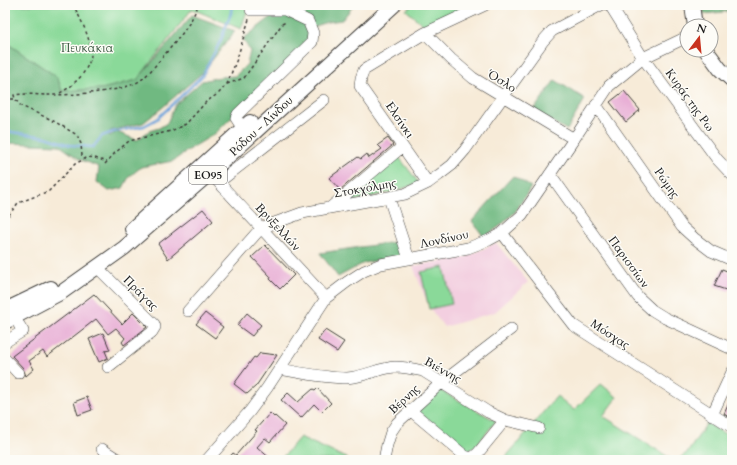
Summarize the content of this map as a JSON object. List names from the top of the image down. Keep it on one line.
{"streets":{"main road":["Ρόδου - Λίνδου","ΕΟ95"],"street":["Όσλο","Κυράς της Ρω","Ελσίνκι","Ρώμης","Στοκχόλμης","Βρυξελλών","Λονδίνου","Παρισσίων","Πράγας","Μόσχας","Βιέννης","Βέρνης"]},"crossings":[["Όσλο","Ελσίνκι"],["Όσλο","Στοκχόλμης"],["Όσλο","Λονδίνου"],["Κυράς της Ρω","Λονδίνου"],["Ελσίνκι","Στοκχόλμης"],["Ρόδου - Λίνδου","Βρυξελλών"],["Ρόδου - Λίνδου","Πράγας"],["Ρώμης","Λονδίνου"],["Στοκχόλμης","Βρυξελλών"],["Βρυξελλών","Λονδίνου"],["Λονδίνου","Παρισσίων"],["Λονδίνου","Μόσχας"],["Λονδίνου","Βιέννης"],["Βιέννης","Βέρνης"]],"parks":["Πευκάκια"],"north":"top"}
